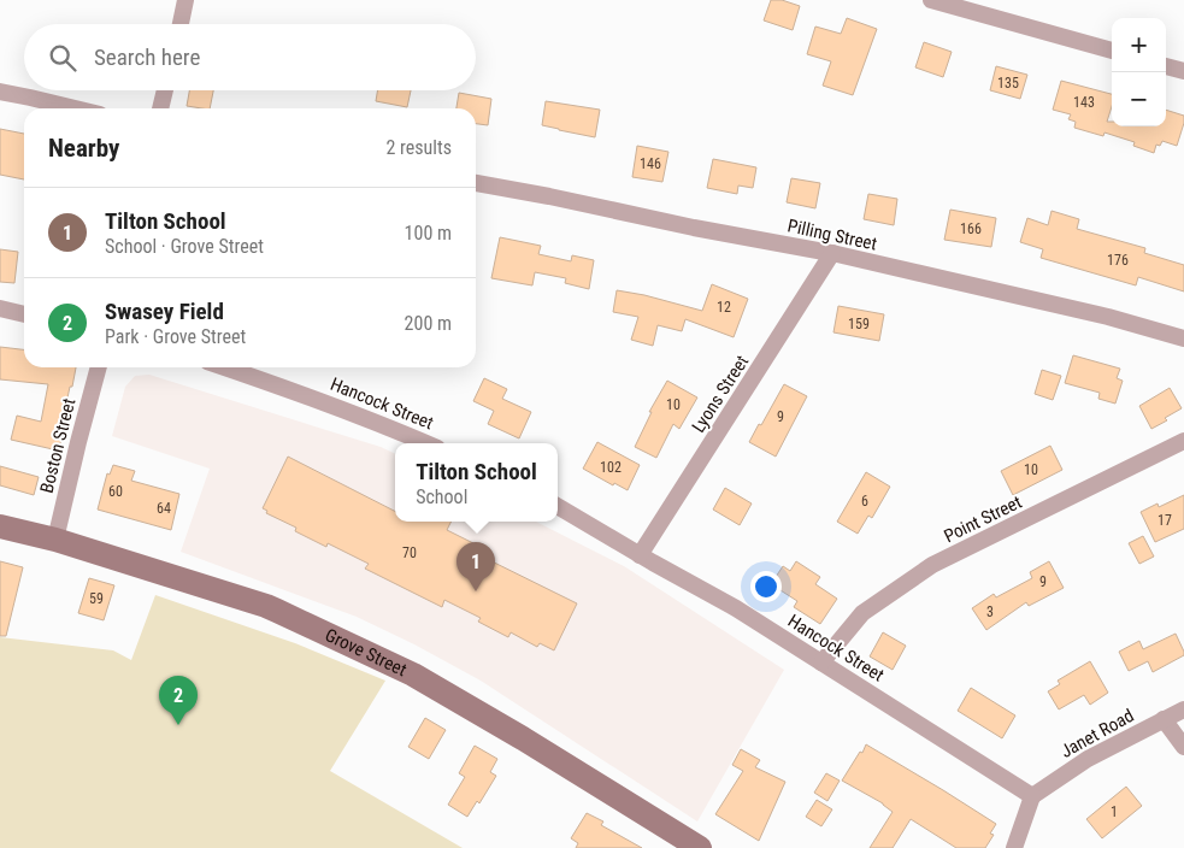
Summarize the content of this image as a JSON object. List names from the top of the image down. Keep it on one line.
{"streets":{"street":["Pilling Street","Lyons Street","Hancock Street","Boston Street","Point Street","Grove Street","Janet Road"]},"crossings":[["Pilling Street","Lyons Street"],["Lyons Street","Hancock Street"],["Hancock Street","Point Street"],["Hancock Street","Janet Road"],["Boston Street","Grove Street"]],"house_numbers":["135","143","146","166","176","12","159","10","9","102","10","60","6","64","17","70","9","59","3","1"],"page":{"map_buttons":["+","−"],"search":"Search here","heading":["Nearby","2 results"],"list":[{"mark":"1","name":"Tilton School","note":"School · Grove Street","value":"100 m"},{"mark":"2","name":"Swasey Field","note":"Park · Grove Street","value":"200 m"}],"popup":["Tilton School","School"],"pins":["1","2"]}}
